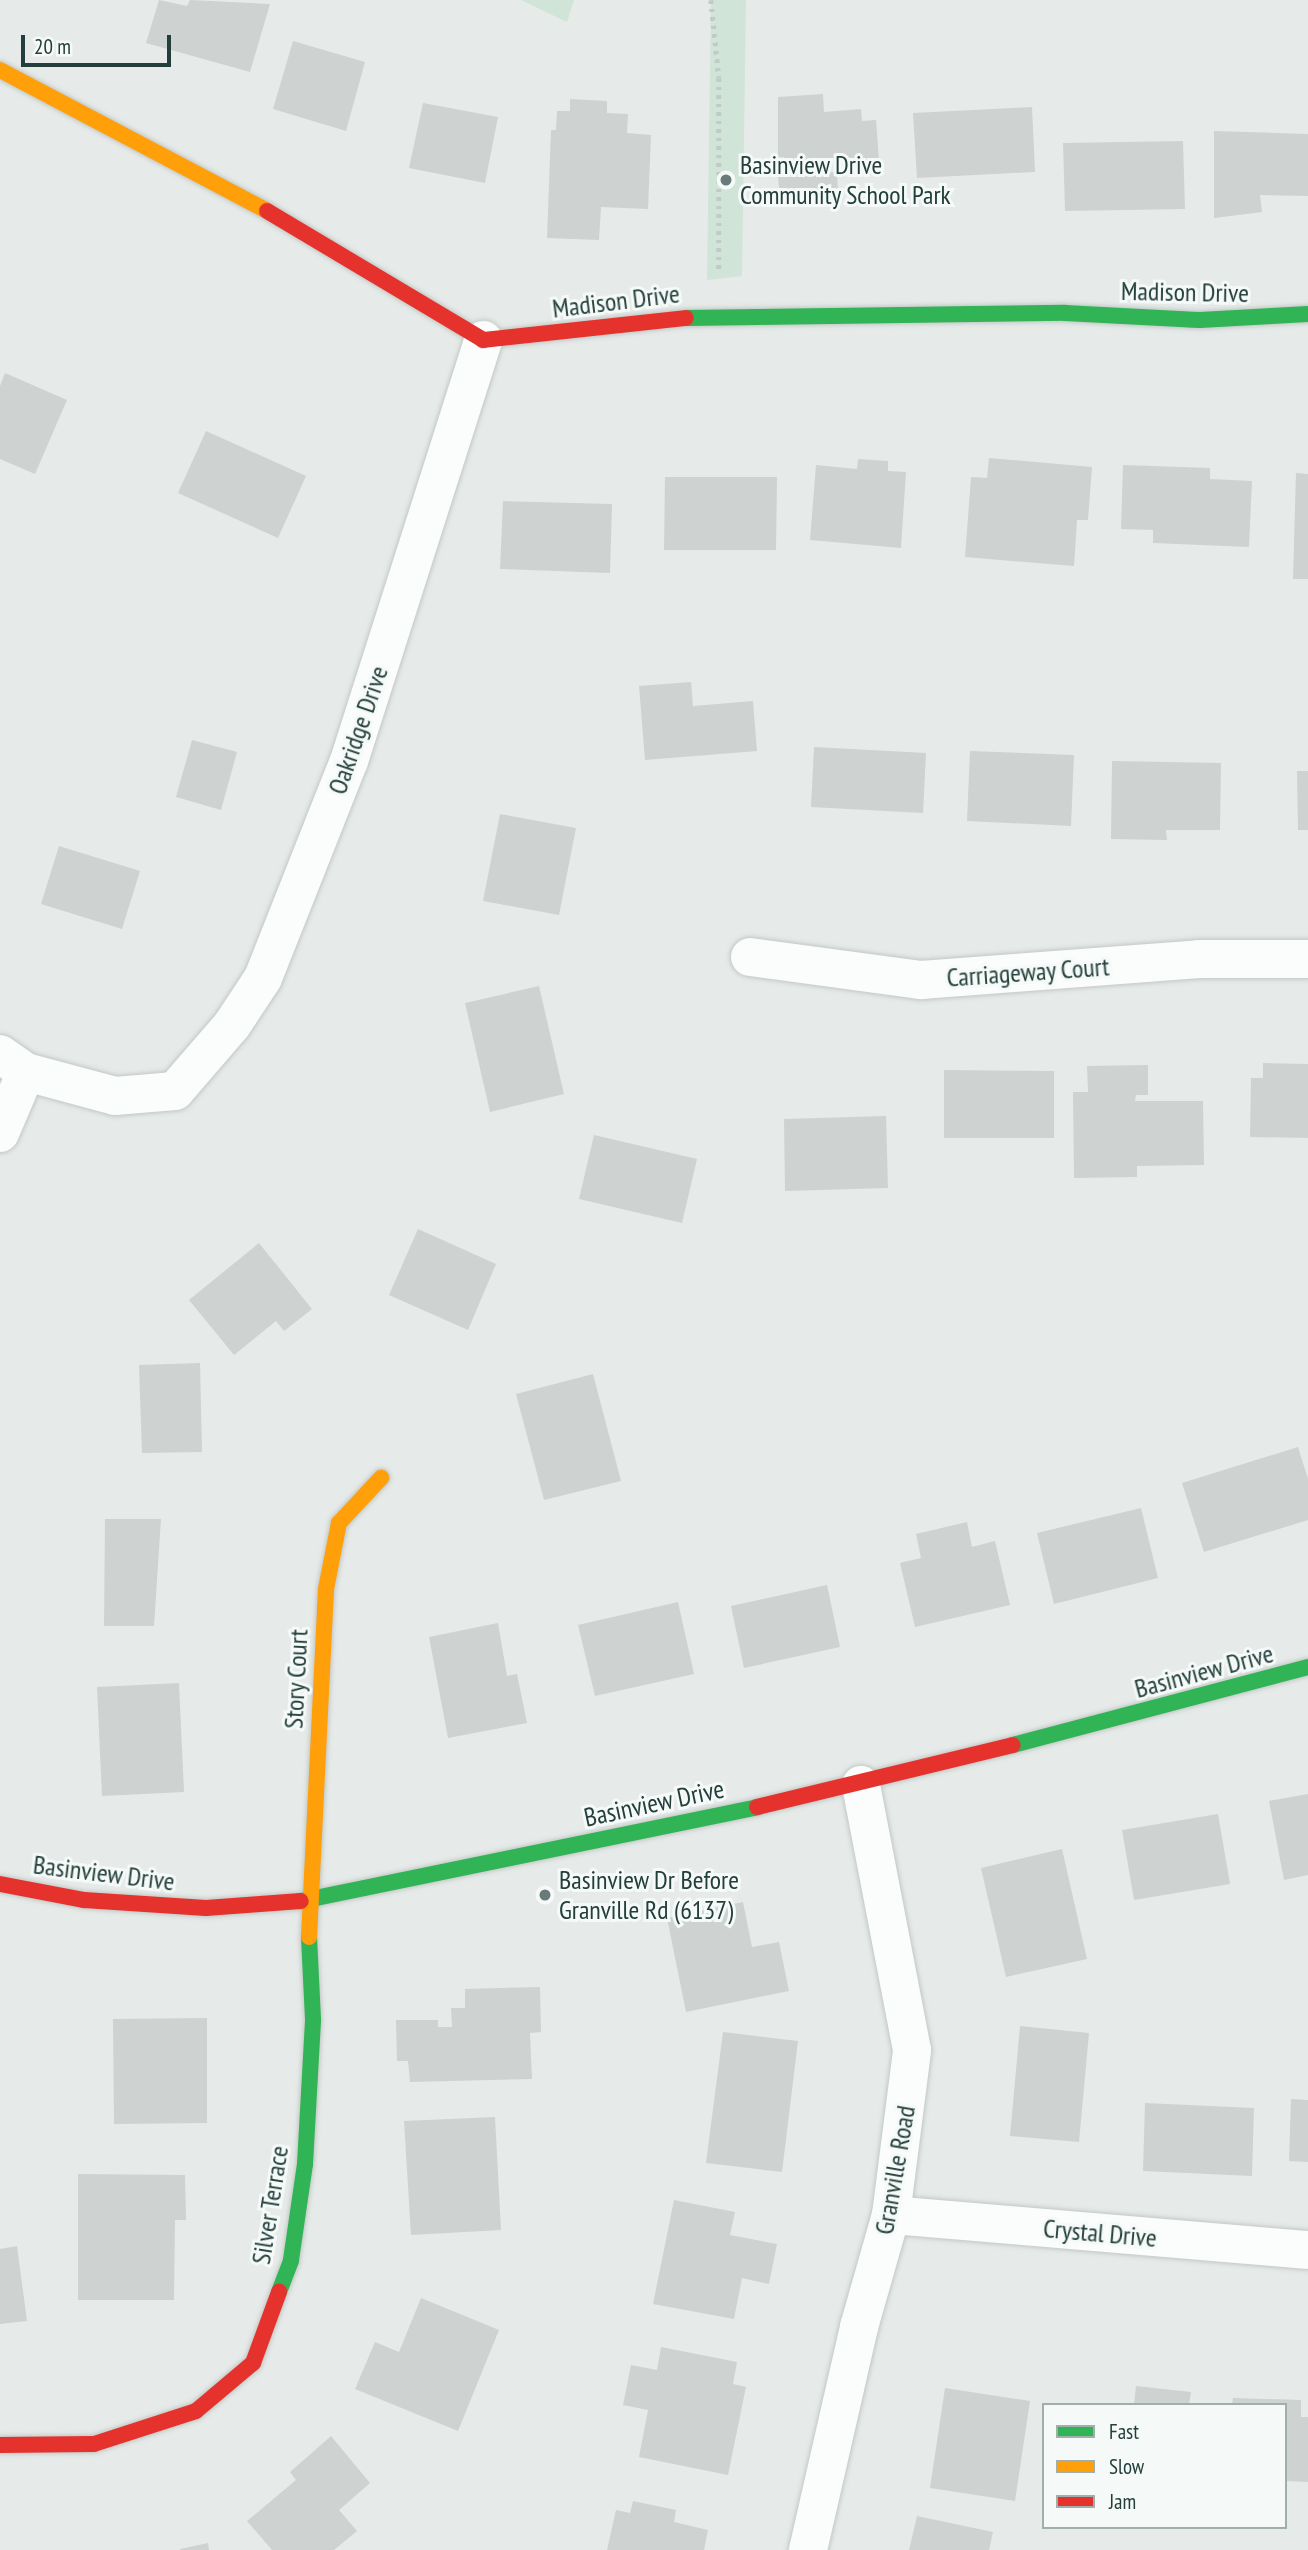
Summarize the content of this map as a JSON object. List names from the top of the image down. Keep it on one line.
{"streets":{"street":["Madison Drive","Oakridge Drive","Carriageway Court","Basinview Drive","Story Court","Granville Road","Silver Terrace","Crystal Drive"]},"crossings":[["Madison Drive","Oakridge Drive"],["Basinview Drive","Story Court"],["Basinview Drive","Granville Road"],["Basinview Drive","Silver Terrace"],["Story Court","Silver Terrace"],["Granville Road","Crystal Drive"]],"places":["Basinview Drive Community School Park","Basinview Dr Before Granville Rd (6137)"],"legend":["Fast","Slow","Jam"],"scale_bar":"20 m"}
